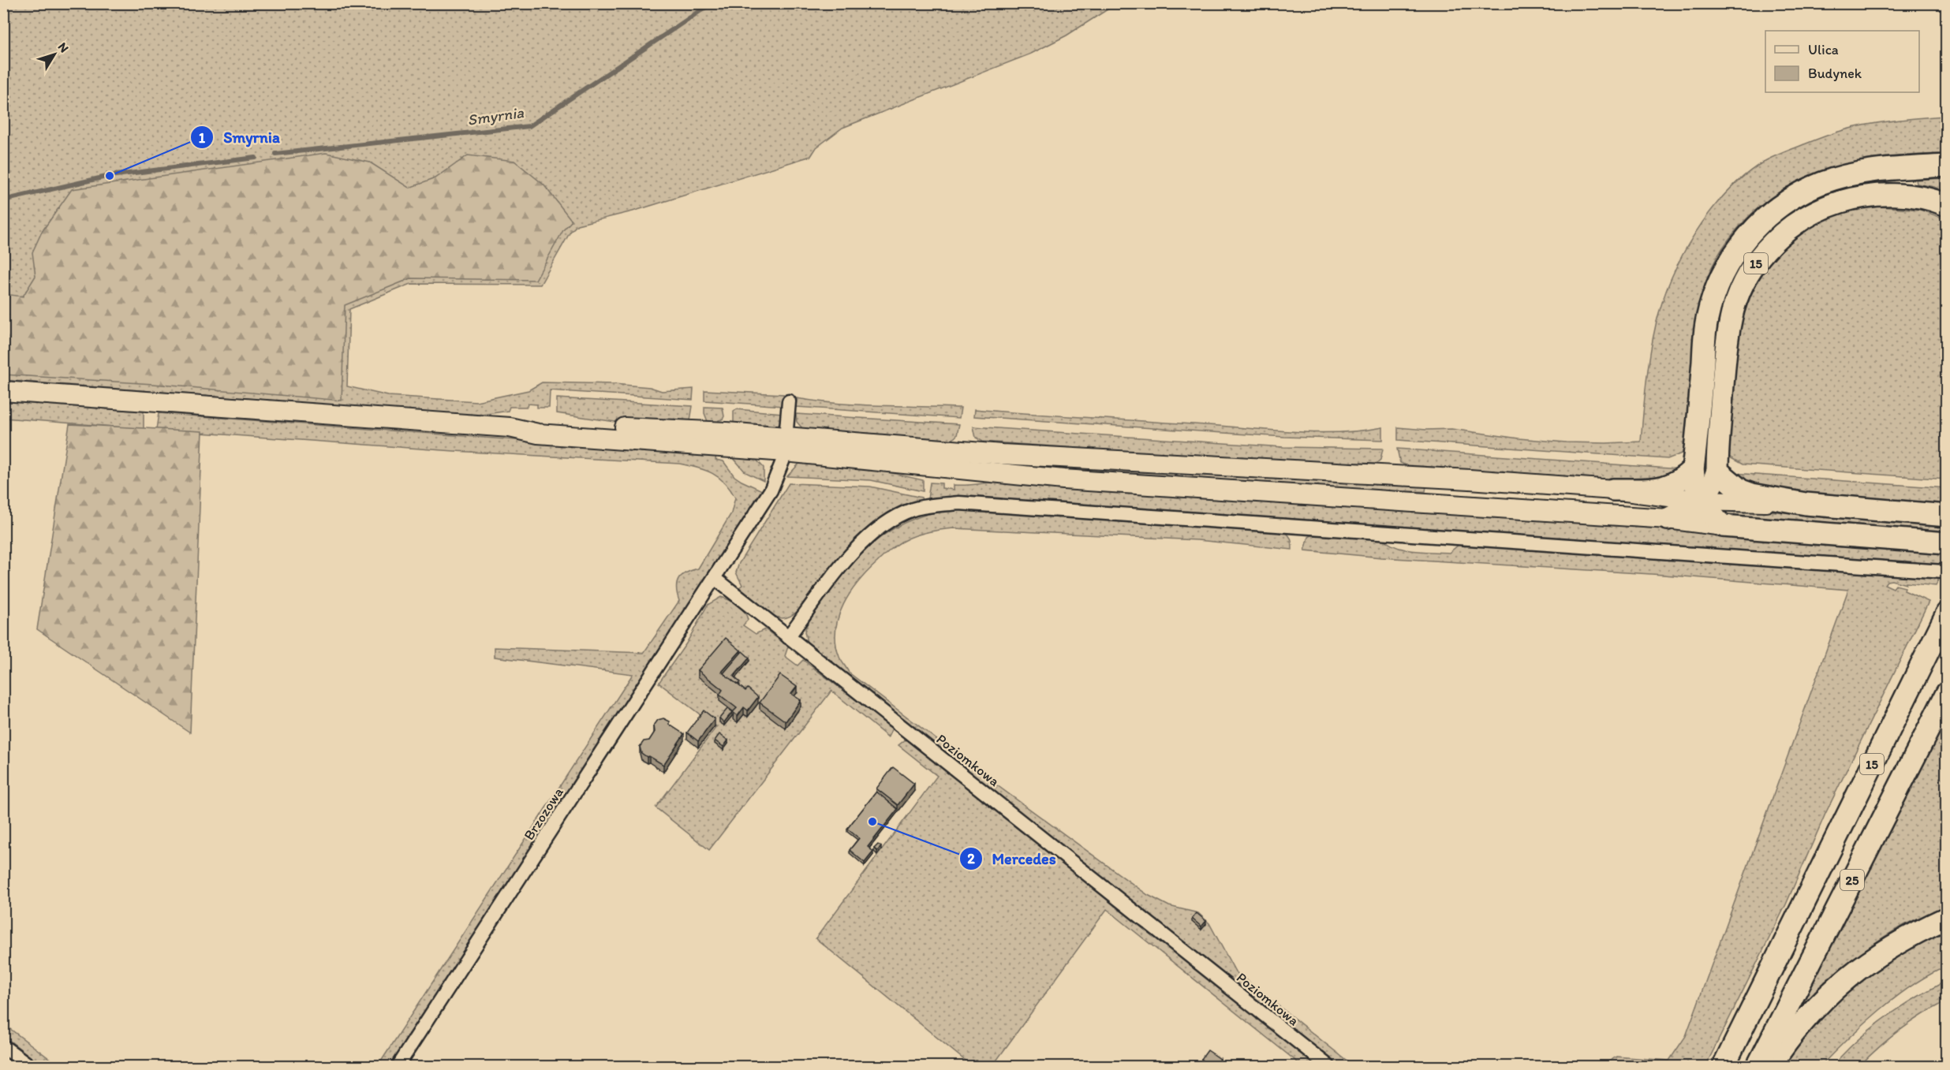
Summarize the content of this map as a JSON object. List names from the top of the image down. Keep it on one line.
{"streets":{"main road":["15","25"],"street":["Poziomkowa","Brzozowa"]},"crossings":[["Poziomkowa","Brzozowa"]],"water":["Smyrnia"],"places":["Smyrnia","Mercedes"],"legend":["Ulica","Budynek"],"north":"top right"}
